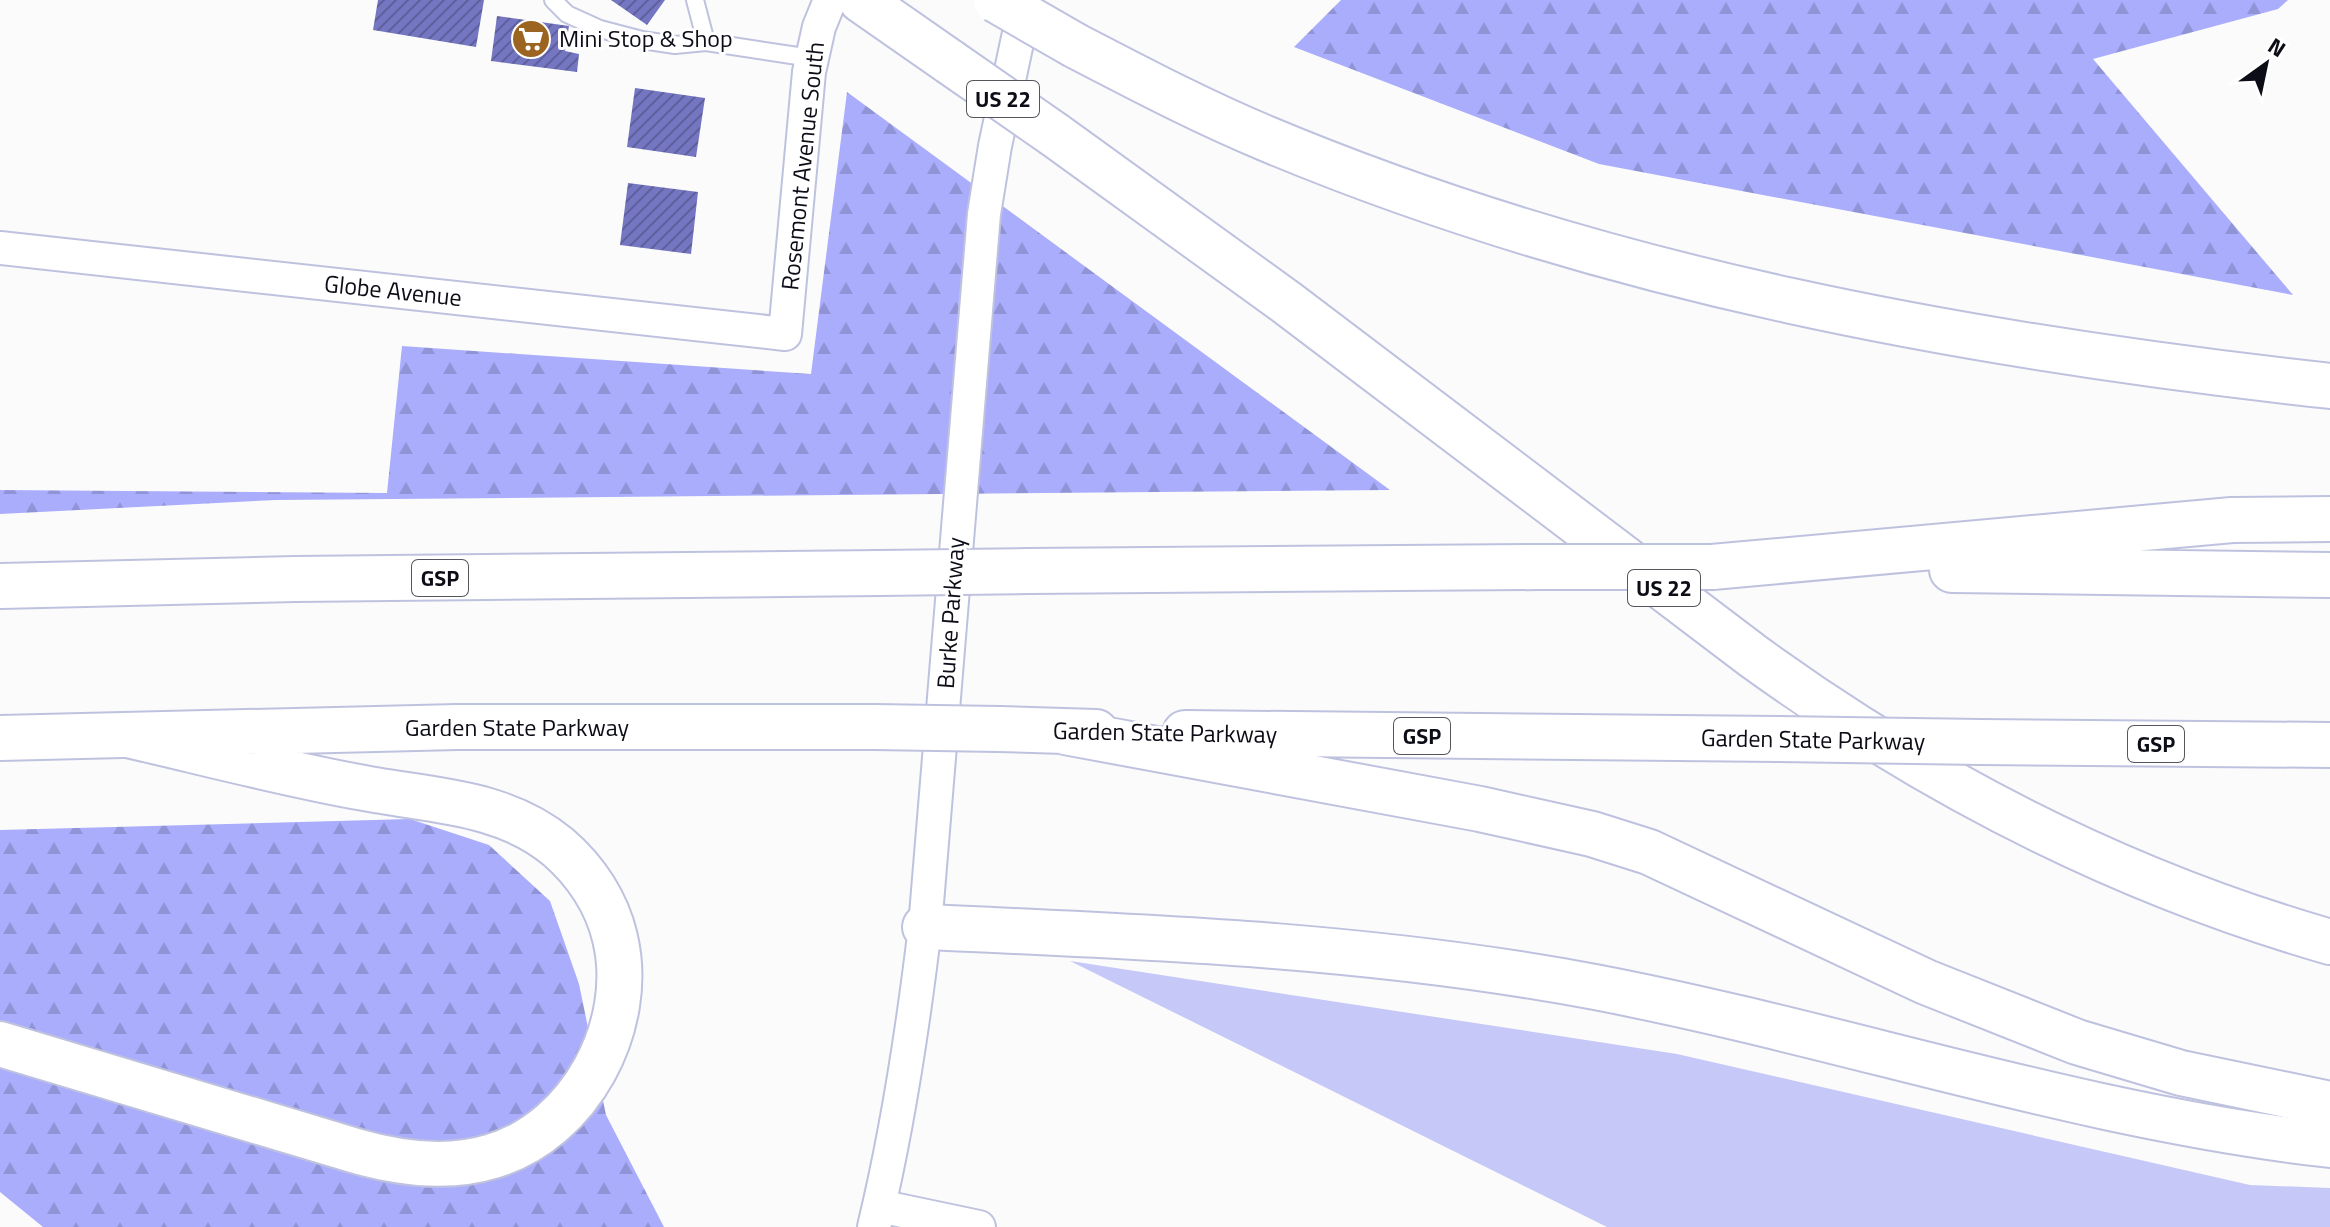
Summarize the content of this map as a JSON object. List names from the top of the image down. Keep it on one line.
{"streets":{"highway":["US 22","GSP","Garden State Parkway"],"street":["Rosemont Avenue South","Globe Avenue","Burke Parkway"]},"crossings":[["Rosemont Avenue South","Globe Avenue"]],"places":{"supermarket":["Mini Stop & Shop"]},"north":"top right"}
